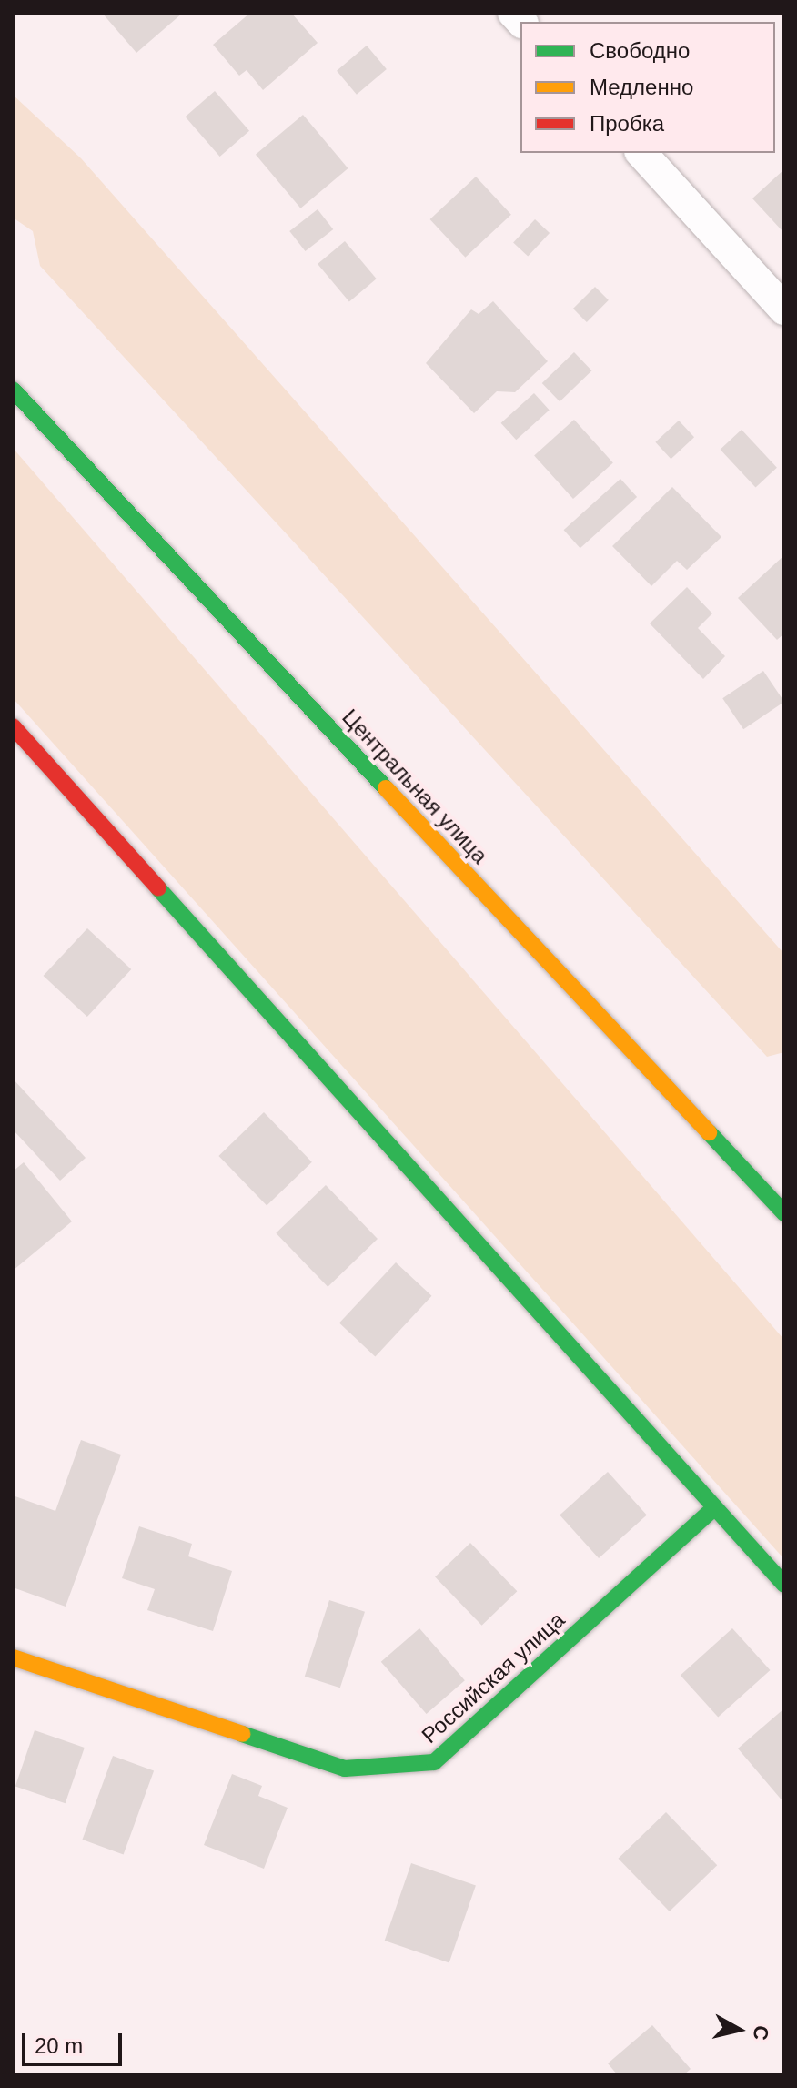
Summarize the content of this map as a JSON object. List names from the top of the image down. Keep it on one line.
{"streets":{"street":["Центральная улица","Российская улица"]},"legend":["Свободно","Медленно","Пробка"],"scale_bar":"20 m","north":"right"}
